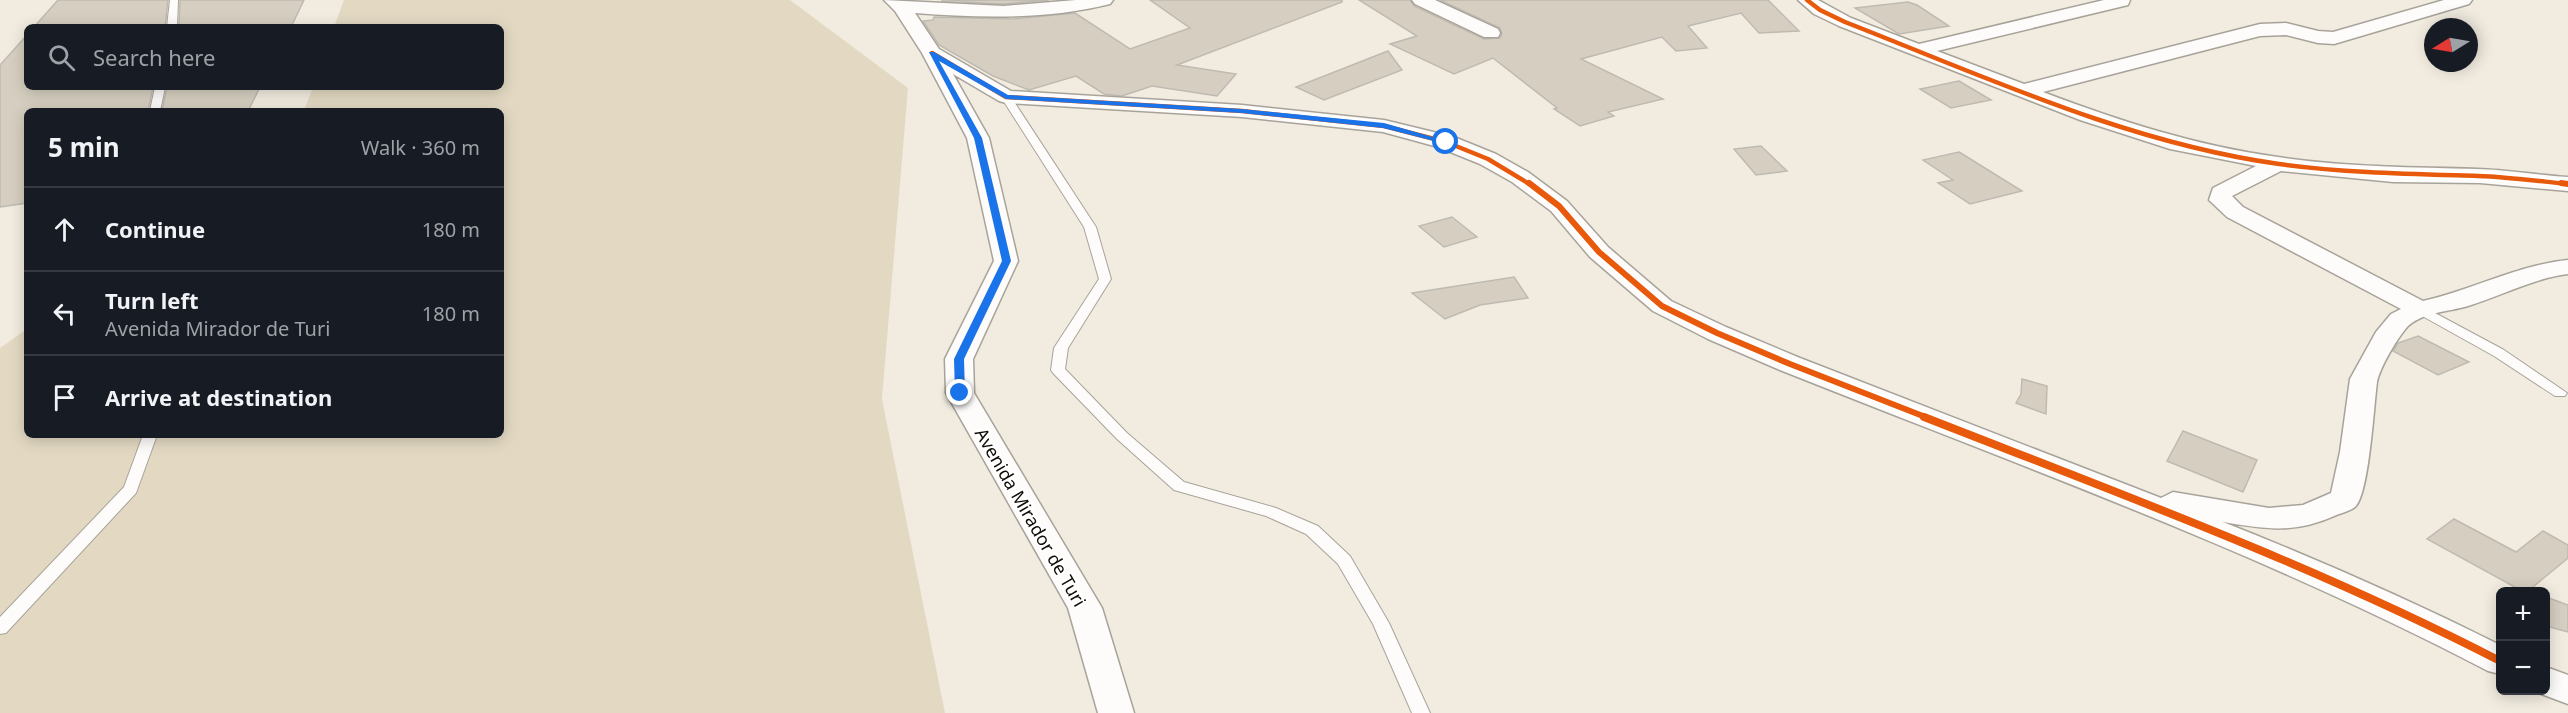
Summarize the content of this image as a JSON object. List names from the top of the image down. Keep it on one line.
{"streets":{"street":["Avenida Mirador de Turi"]},"north":"left","page":{"search":"Search here","heading":["5 min","Walk · 360 m"],"list":[["Continue","180 m"],["Turn left","Avenida Mirador de Turi","180 m"],"Arrive at destination"],"map_buttons":["+","−"]}}
